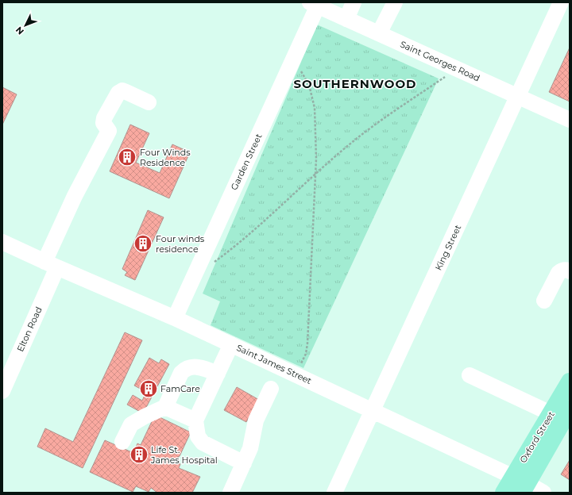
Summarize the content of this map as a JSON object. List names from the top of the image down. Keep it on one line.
{"streets":{"main road":["Oxford Street"],"street":["Saint Georges Road","Garden Street","King Street","Elton Road","Saint James Street"]},"crossings":[["Saint Georges Road","Garden Street"],["Saint Georges Road","King Street"],["Garden Street","Saint James Street"],["King Street","Saint James Street"],["Elton Road","Saint James Street"],["Saint James Street","Oxford Street"]],"districts":["SOUTHERNWOOD"],"places":{"building":["Four Winds Residence","Four winds residence","FamCare","Life St. James Hospital"]},"north":"bottom left"}
